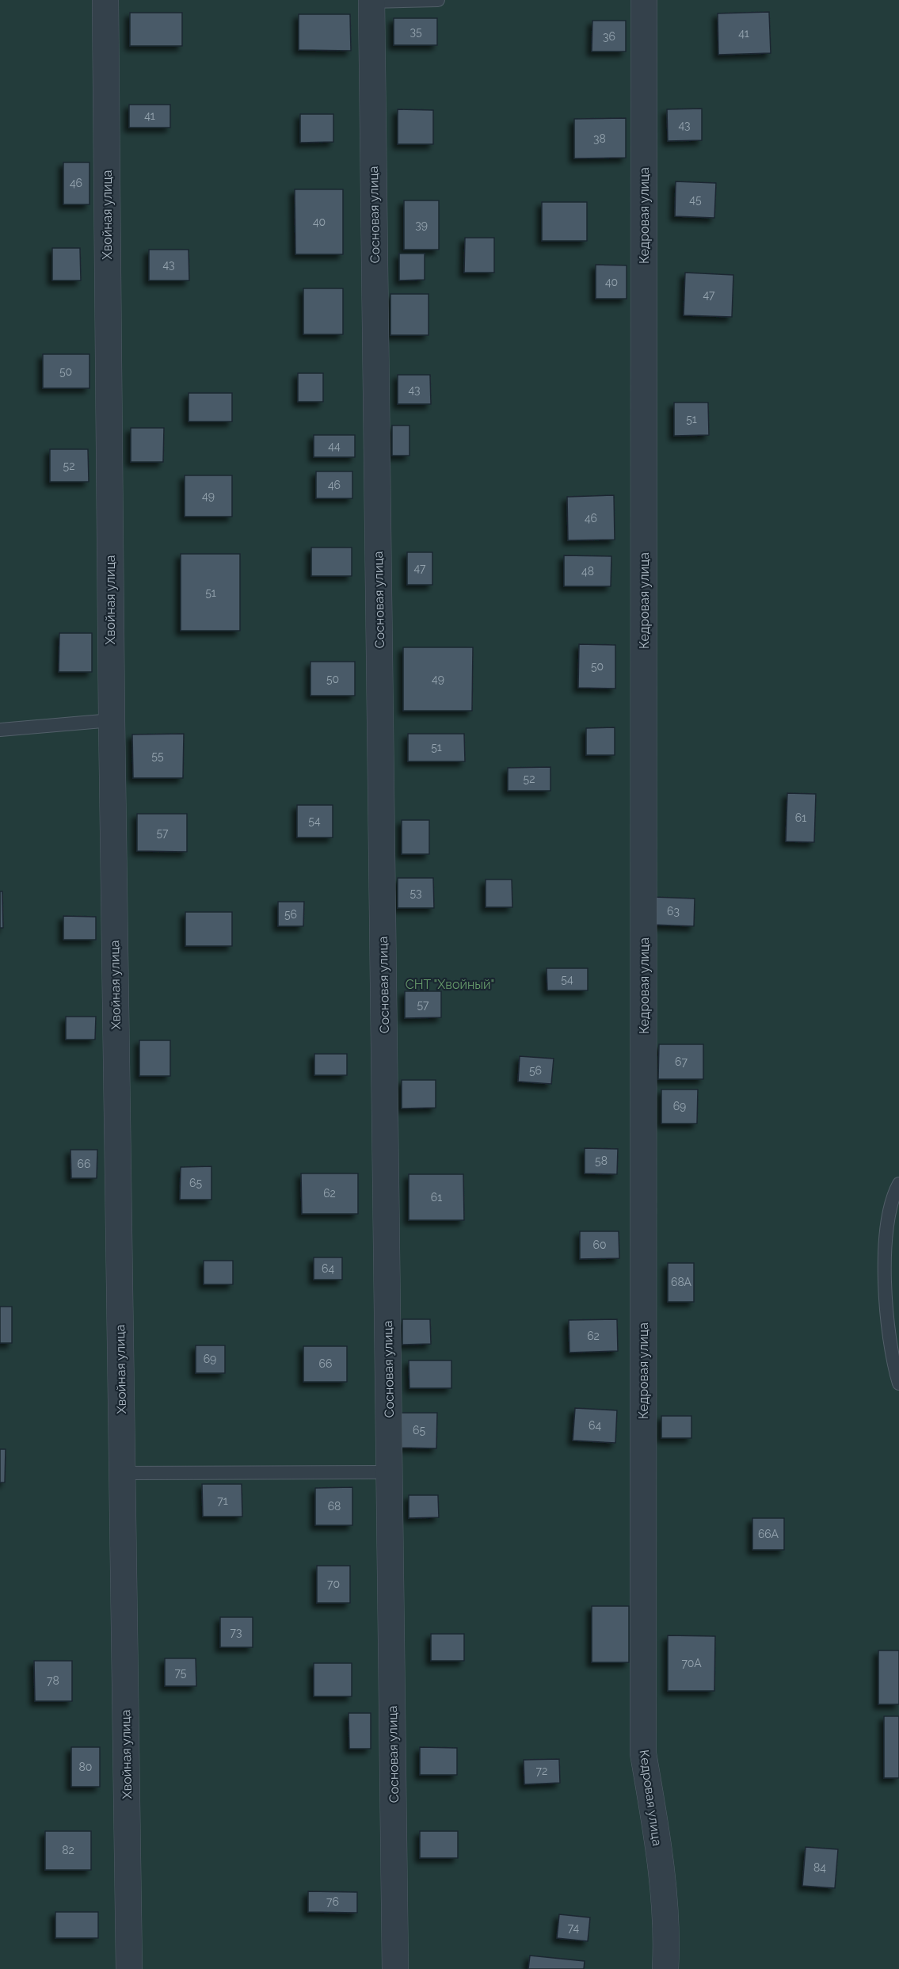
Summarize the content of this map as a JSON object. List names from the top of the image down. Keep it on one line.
{"streets":{"street":["Хвойная улица","Сосновая улица","Кедровая улица"]},"parks":["СНТ \"Хвойный\""],"house_numbers":["35","41","36","41","43","38","46","45","40","39","43","40","47","50","43","51","44","52","46","49","46","47","48","51","50","50","49","51","55","52","61","54","57","53","63","56","54","57","67","56","69","58","66","65","62","61","60","64","68А","62","69","66","64","65","71","68","66А","70","73","70А","75","78","80","72","82","84","76","74"]}
